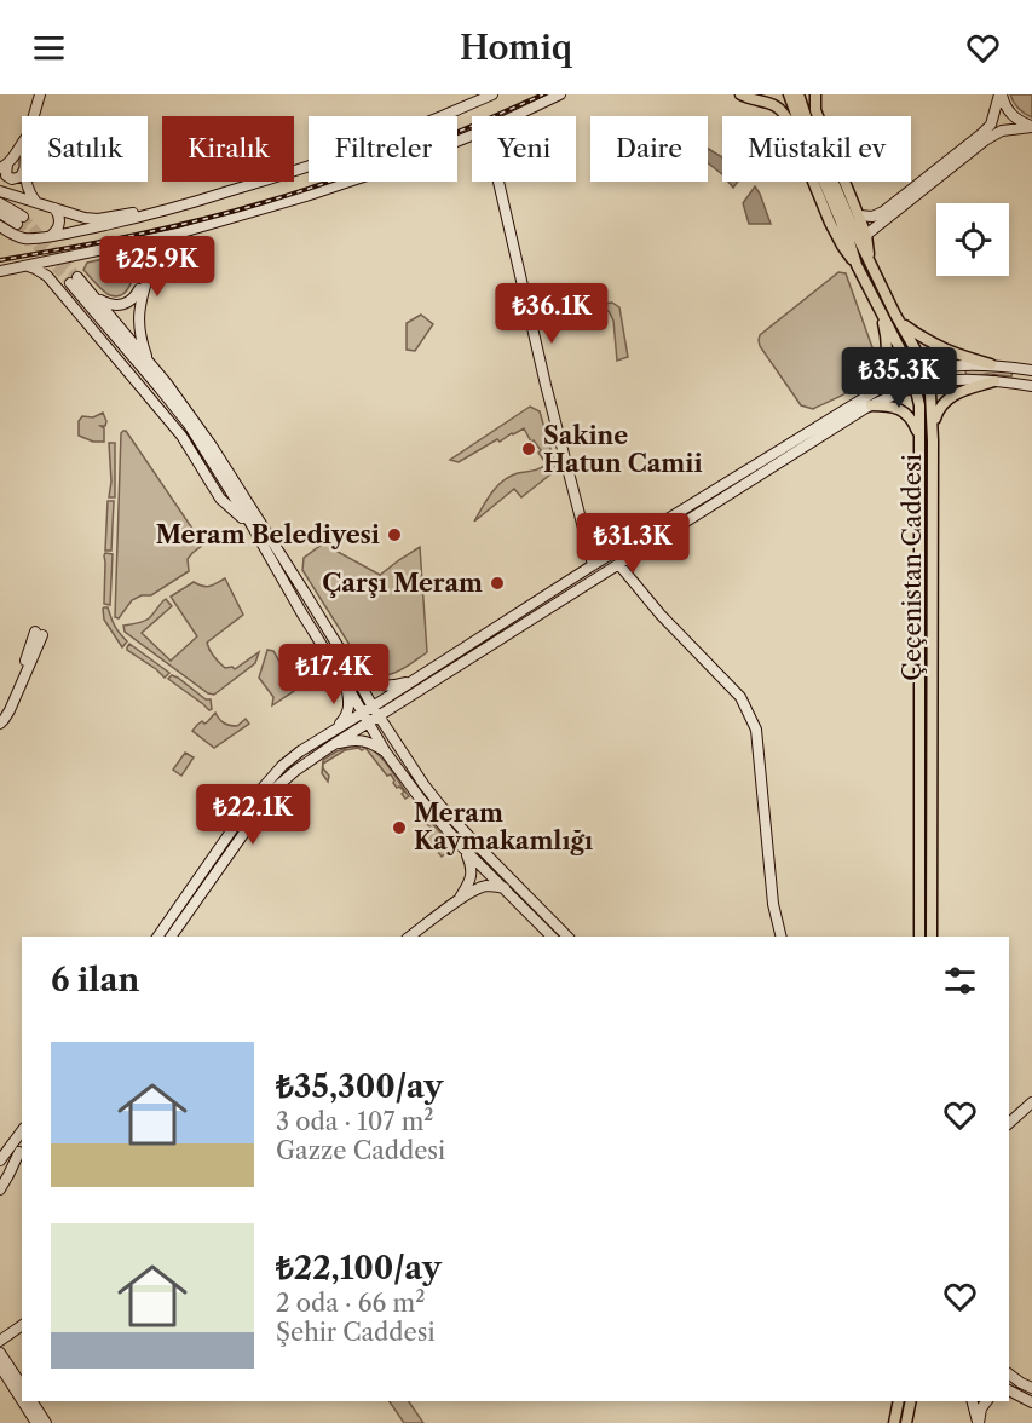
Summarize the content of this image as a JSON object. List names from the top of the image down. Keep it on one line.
{"streets":{"main road":["Çeçenistan Caddesi"]},"places":["Sakine Hatun Camii","Meram Belediyesi","Çarşı Meram","Meram Kaymakamlığı"],"page":{"header":"Homiq","chip":["Satılık","Kiralık","Filtreler","Yeni","Daire","Müstakil ev"],"price":["₺25.9K","₺36.1K","₺35.3K","₺31.3K","₺17.4K","₺22.1K"],"heading":"6 ilan","list":[{"name":"₺35,300/ay","note":"3 oda · 107 m² · Gazze Caddesi"},{"name":"₺22,100/ay","note":"2 oda · 66 m² · Şehir Caddesi"}]}}
